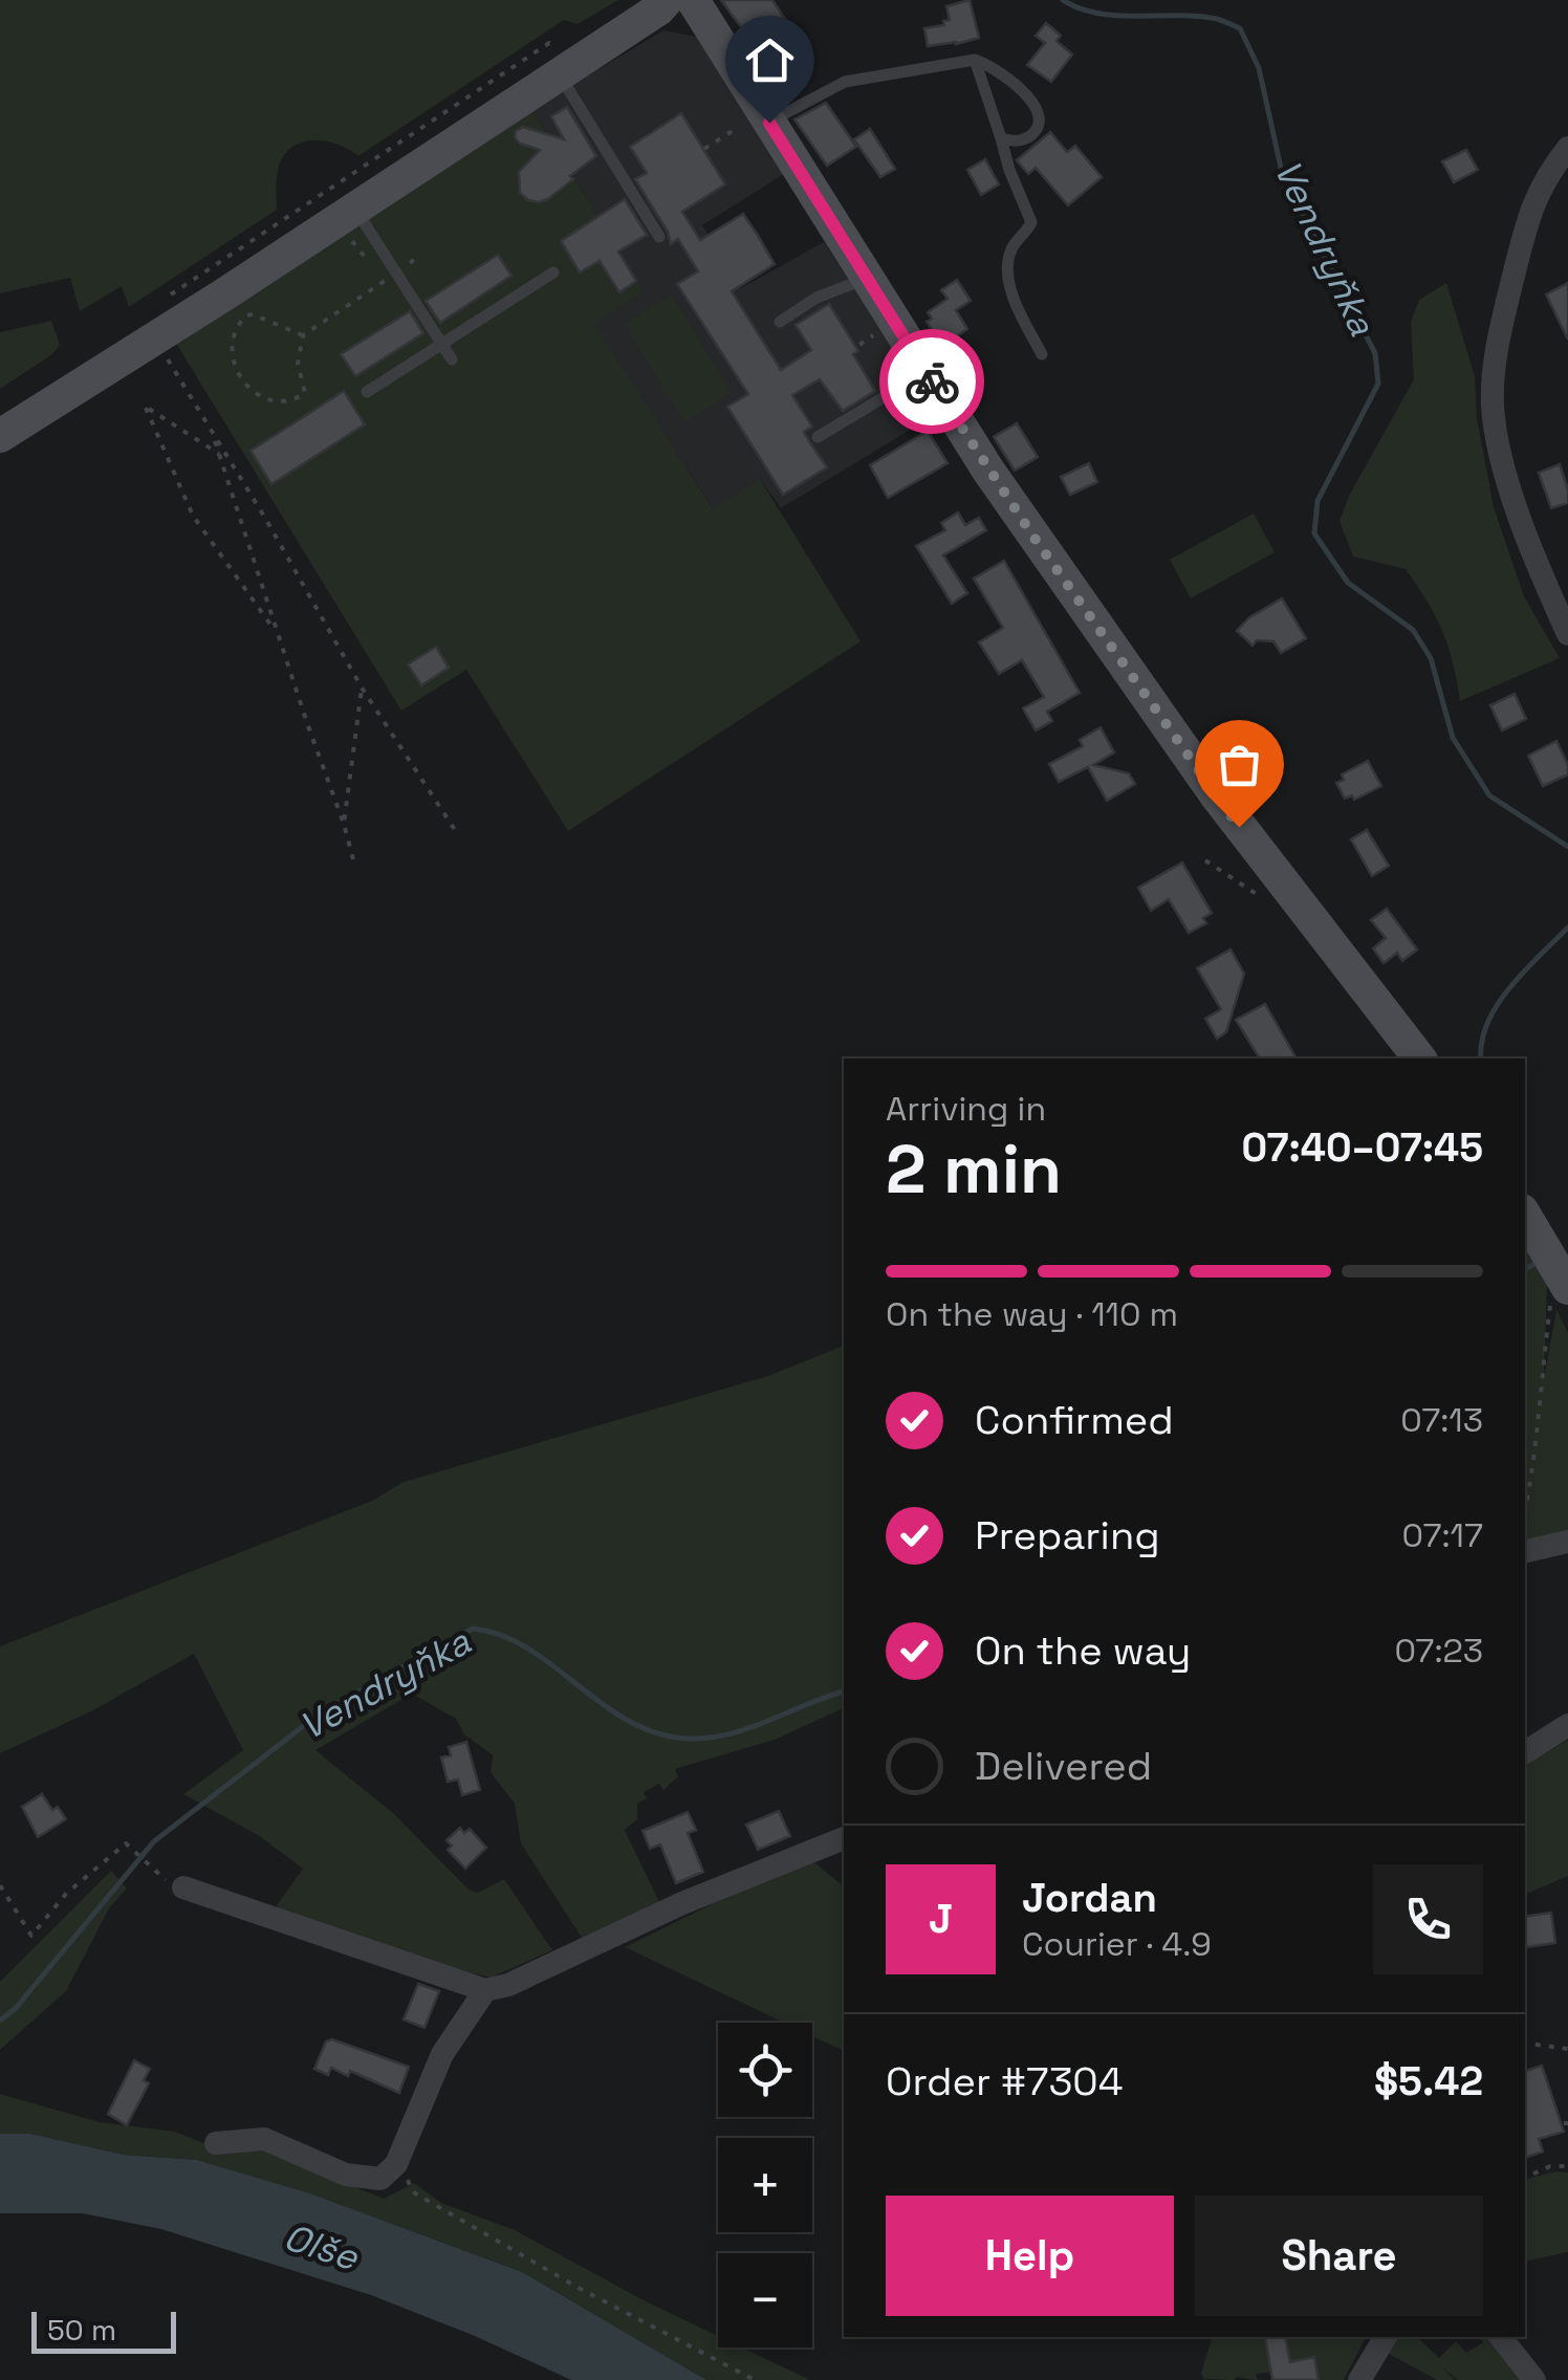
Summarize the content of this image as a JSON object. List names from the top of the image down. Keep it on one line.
{"water":["Vendryňka","Olše"],"scale_bar":"50 m","page":{"heading":["2 min","Arriving in","07:40–07:45"],"panel":["Jordan","Courier · 4.9","Order #7304","$5.42"],"bar":"On the way · 110 m","list":[["Confirmed","07:13"],["Preparing","07:17"],["On the way","07:23"],"Delivered"],"round":"J","map_buttons":["+","−"],"buttons":["Help","Share"],"scale":"50 m"}}
